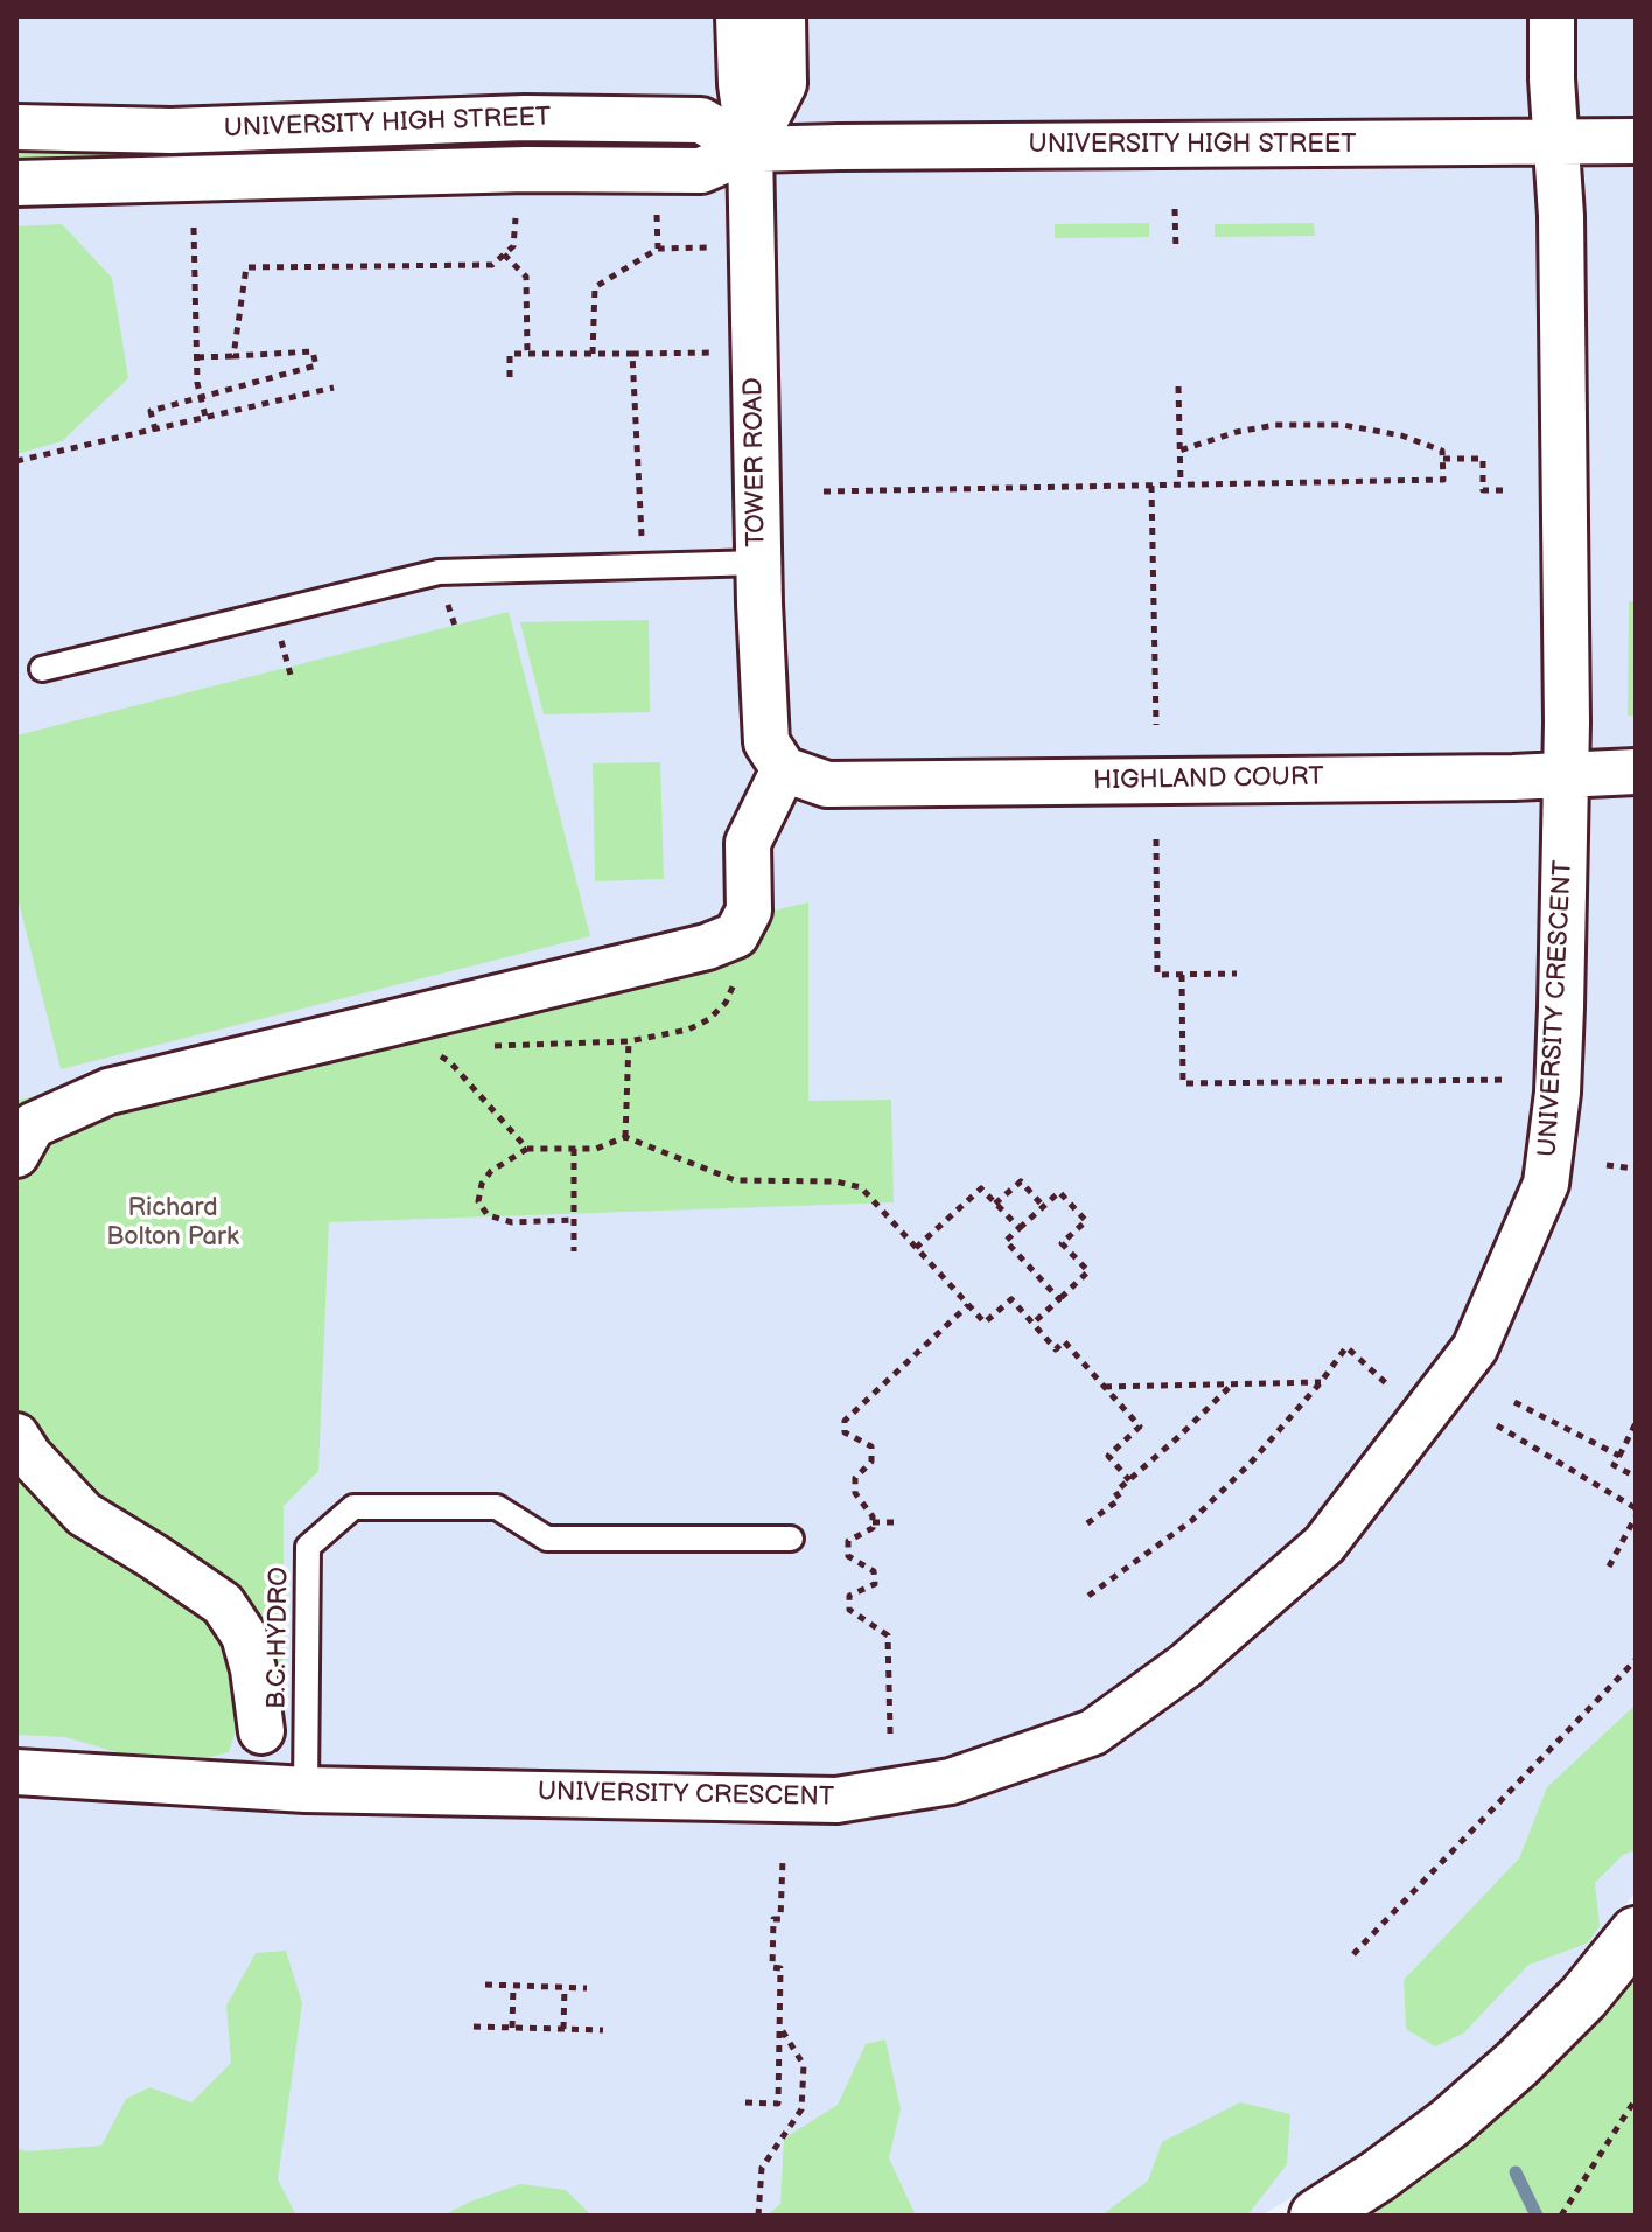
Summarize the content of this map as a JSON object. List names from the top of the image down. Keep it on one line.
{"streets":{"street":["UNIVERSITY HIGH STREET","TOWER ROAD","HIGHLAND COURT","UNIVERSITY CRESCENT"],"lane":["B.C. HYDRO"]},"crossings":[["UNIVERSITY HIGH STREET","TOWER ROAD"],["UNIVERSITY HIGH STREET","UNIVERSITY CRESCENT"],["TOWER ROAD","HIGHLAND COURT"],["HIGHLAND COURT","UNIVERSITY CRESCENT"],["UNIVERSITY CRESCENT","B.C. HYDRO"]],"parks":["Richard Bolton Park"]}
